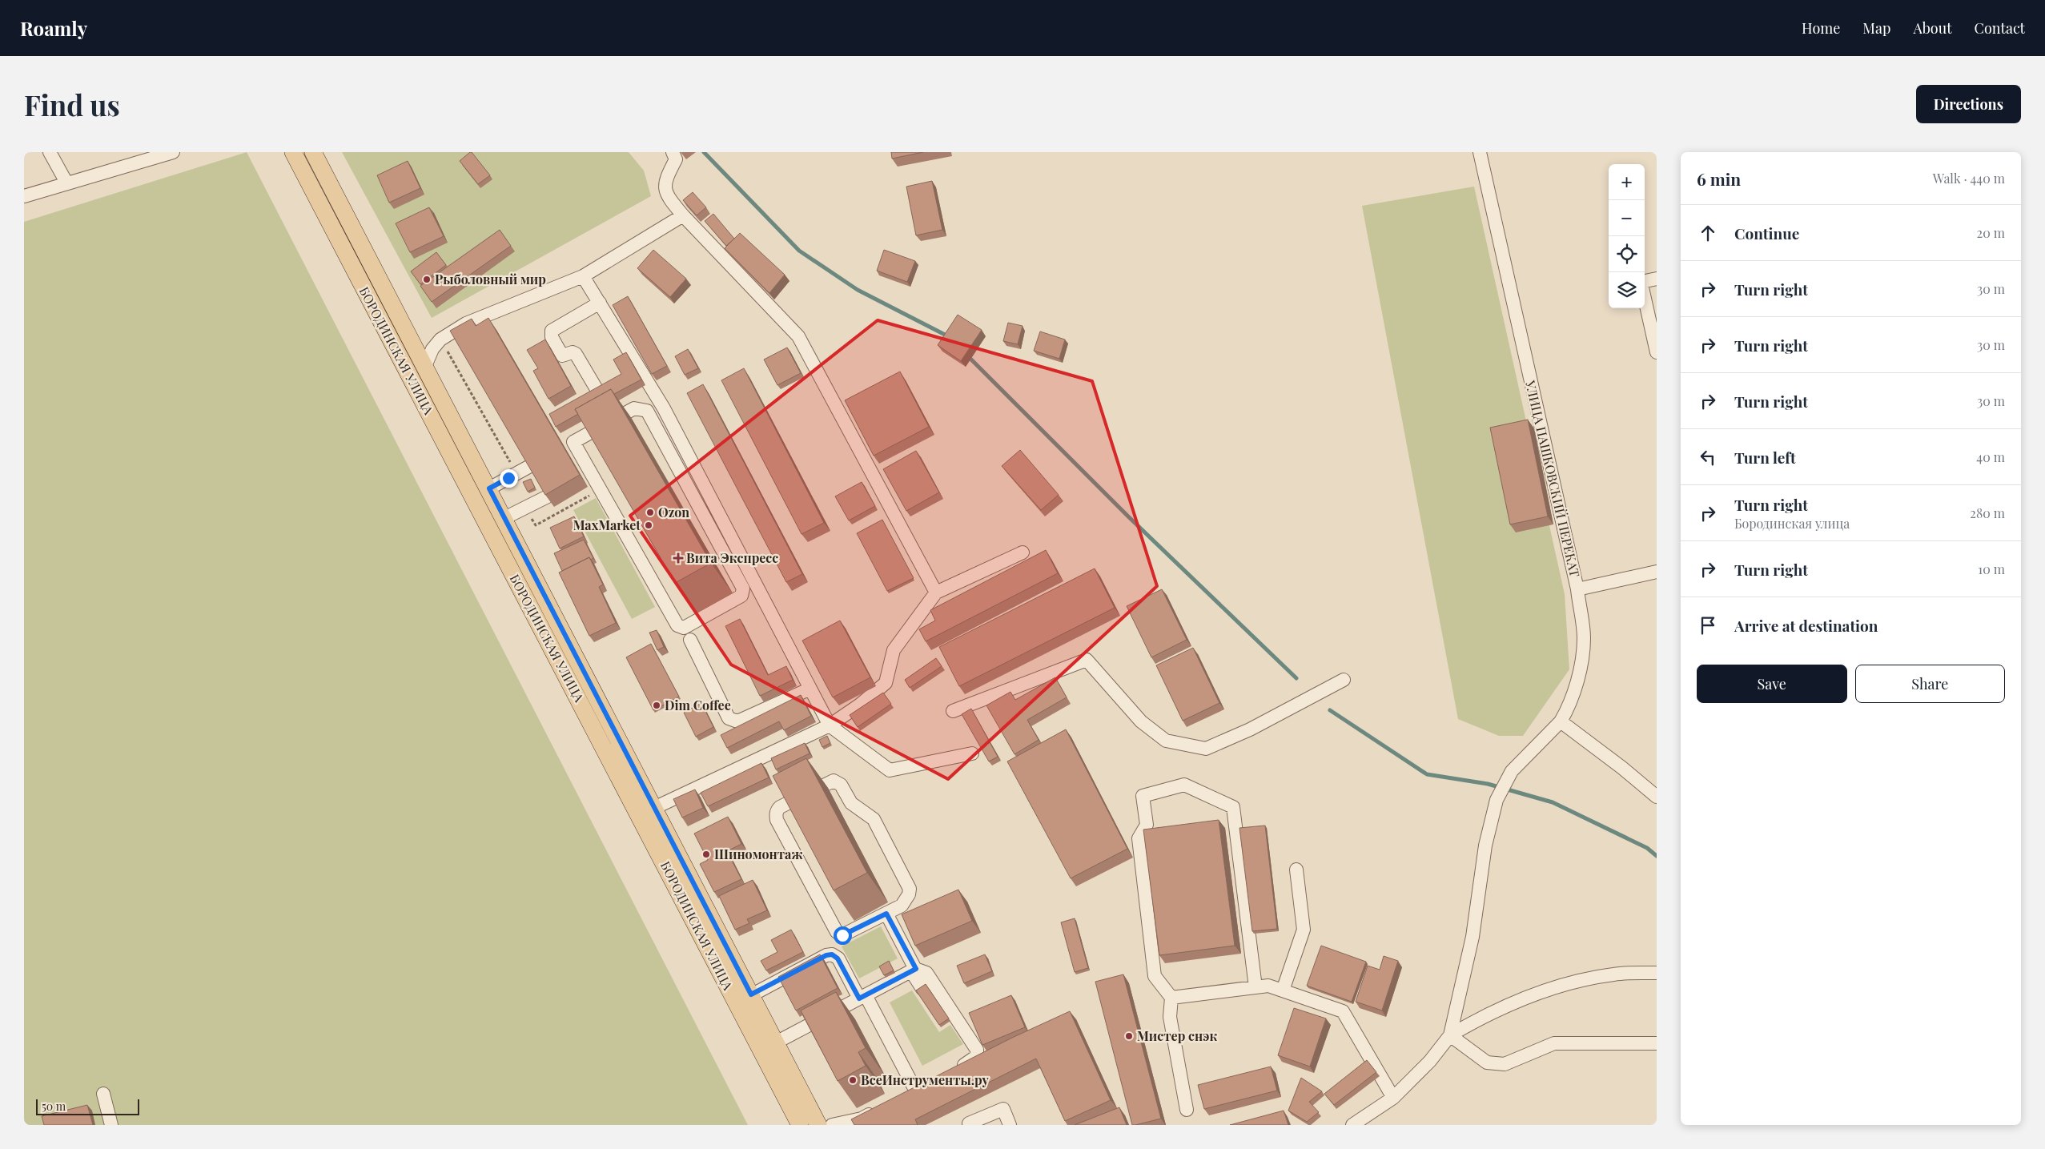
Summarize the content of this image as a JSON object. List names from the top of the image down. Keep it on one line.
{"streets":{"main road":["БОРОДИНСКАЯ УЛИЦА"],"street":["УЛИЦА ПАШКОВСКИЙ ПЕРЕКАТ"]},"places":{"other":["Рыболовный мир","Ozon","MaxMarket","Dim Coffee","Шиномонтаж","Мистер снэк","ВсеИнструменты.ру"],"health":["Вита Экспресс"]},"scale_bar":"50 m","page":{"header":"Roamly","nav":["Home","Map","About","Contact"],"buttons":["Directions",["Save","Share"]],"title":"Find us","heading":["6 min","Walk · 440 m"],"map_buttons":["+","−"],"list":[["Continue","20 m"],["Turn right","30 m"],["Turn right","30 m"],["Turn right","30 m"],["Turn left","40 m"],["Turn right","Бородинская улица","280 m"],["Turn right","10 m"],"Arrive at destination"],"scale":"50 m"}}
